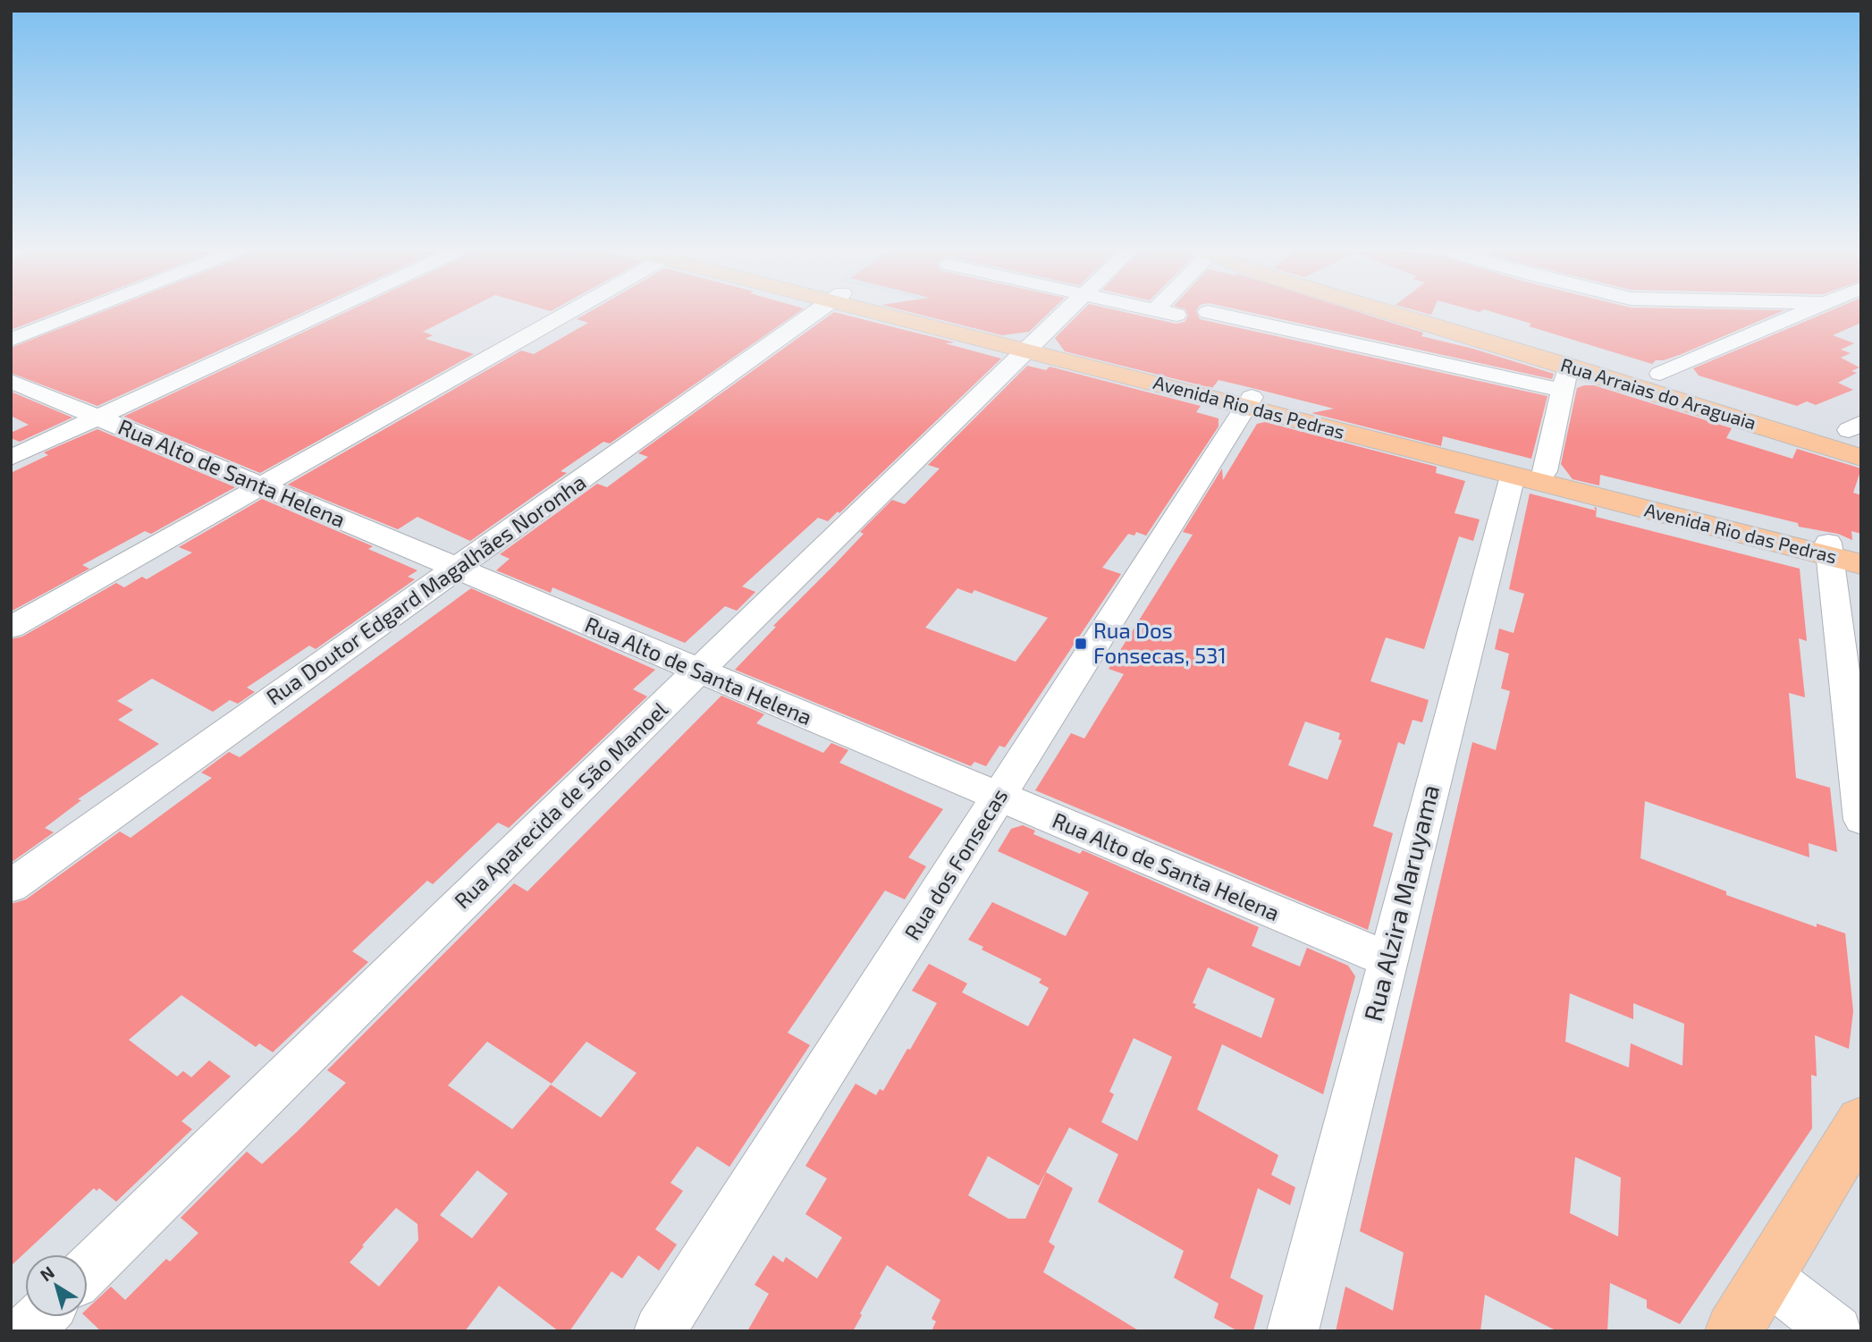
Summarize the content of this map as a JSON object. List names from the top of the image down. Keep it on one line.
{"streets":{"main road":["Rua Arraias do Araguaia","Avenida Rio das Pedras"],"street":["Rua Alto de Santa Helena","Rua Doutor Edgard Magalhães Noronha","Rua Aparecida de São Manoel","Rua dos Fonsecas","Rua Alzira Maruyama"]},"crossings":[["Rua Arraias do Araguaia","Rua Alzira Maruyama"],["Avenida Rio das Pedras","Rua Aparecida de São Manoel"],["Avenida Rio das Pedras","Rua dos Fonsecas"],["Avenida Rio das Pedras","Rua Alzira Maruyama"],["Rua Alto de Santa Helena","Rua Doutor Edgard Magalhães Noronha"],["Rua Alto de Santa Helena","Rua Aparecida de São Manoel"],["Rua Alto de Santa Helena","Rua dos Fonsecas"],["Rua Alto de Santa Helena","Rua Alzira Maruyama"]],"places":{"transit":["Rua Dos Fonsecas, 531"]},"north":"top left"}
